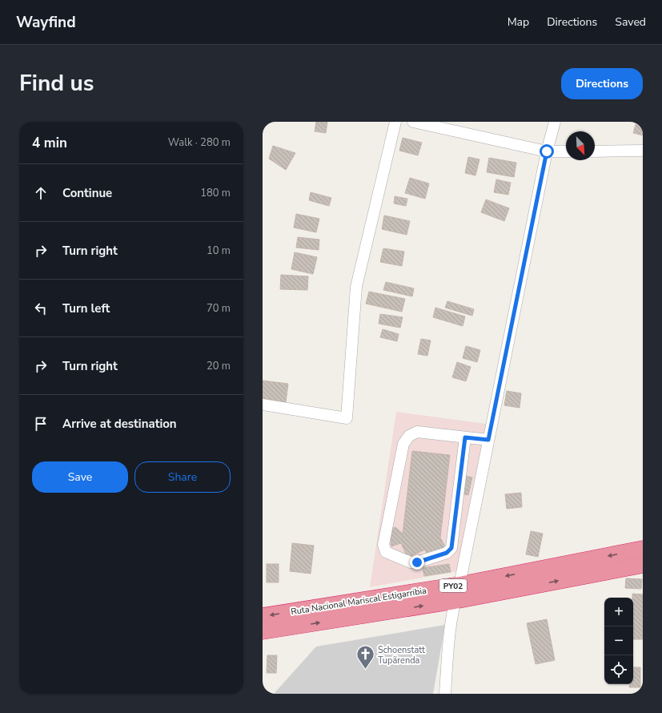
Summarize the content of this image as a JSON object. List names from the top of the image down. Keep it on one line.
{"streets":{"highway":["PY02","Ruta Nacional Mariscal Estigarribia"]},"places":{"church":["Schoenstatt Tupãrenda"]},"north":"bottom right","page":{"header":"Wayfind","nav":["Map","Directions","Saved"],"title":"Find us","buttons":["Directions",["Save","Share"]],"heading":["4 min","Walk · 280 m"],"list":[["Continue","180 m"],["Turn right","10 m"],["Turn left","70 m"],["Turn right","20 m"],"Arrive at destination"],"map_buttons":["+","−"]}}
